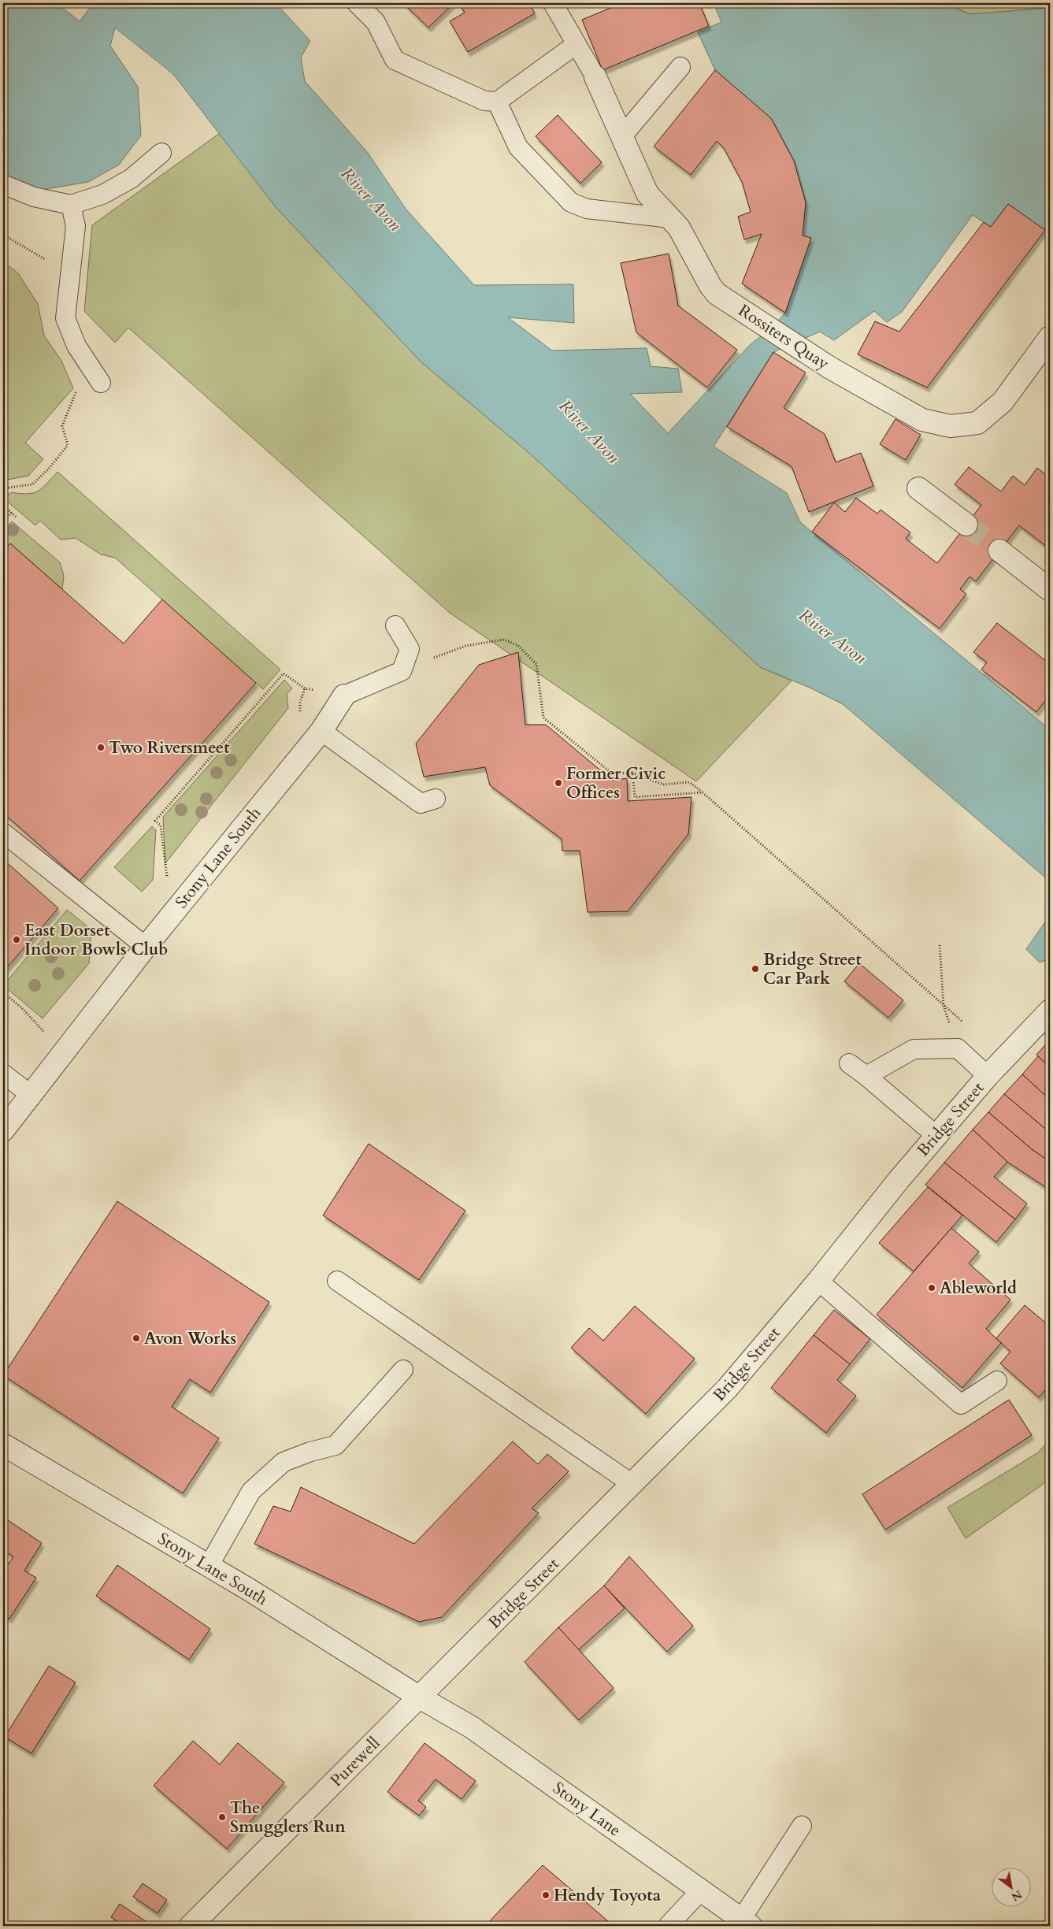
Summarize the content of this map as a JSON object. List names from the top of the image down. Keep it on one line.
{"streets":{"street":["Rossiters Quay","Stony Lane South","Bridge Street","Purewell","Stony Lane"]},"crossings":[["Stony Lane South","Bridge Street"],["Stony Lane South","Purewell"],["Stony Lane South","Stony Lane"],["Bridge Street","Purewell"],["Bridge Street","Stony Lane"],["Purewell","Stony Lane"]],"water":["River Avon"],"places":["Two Riversmeet","Former Civic Offices","East Dorset Indoor Bowls Club","Bridge Street Car Park","Ableworld","Avon Works","The Smugglers Run","Hendy Toyota"],"north":"bottom right"}
